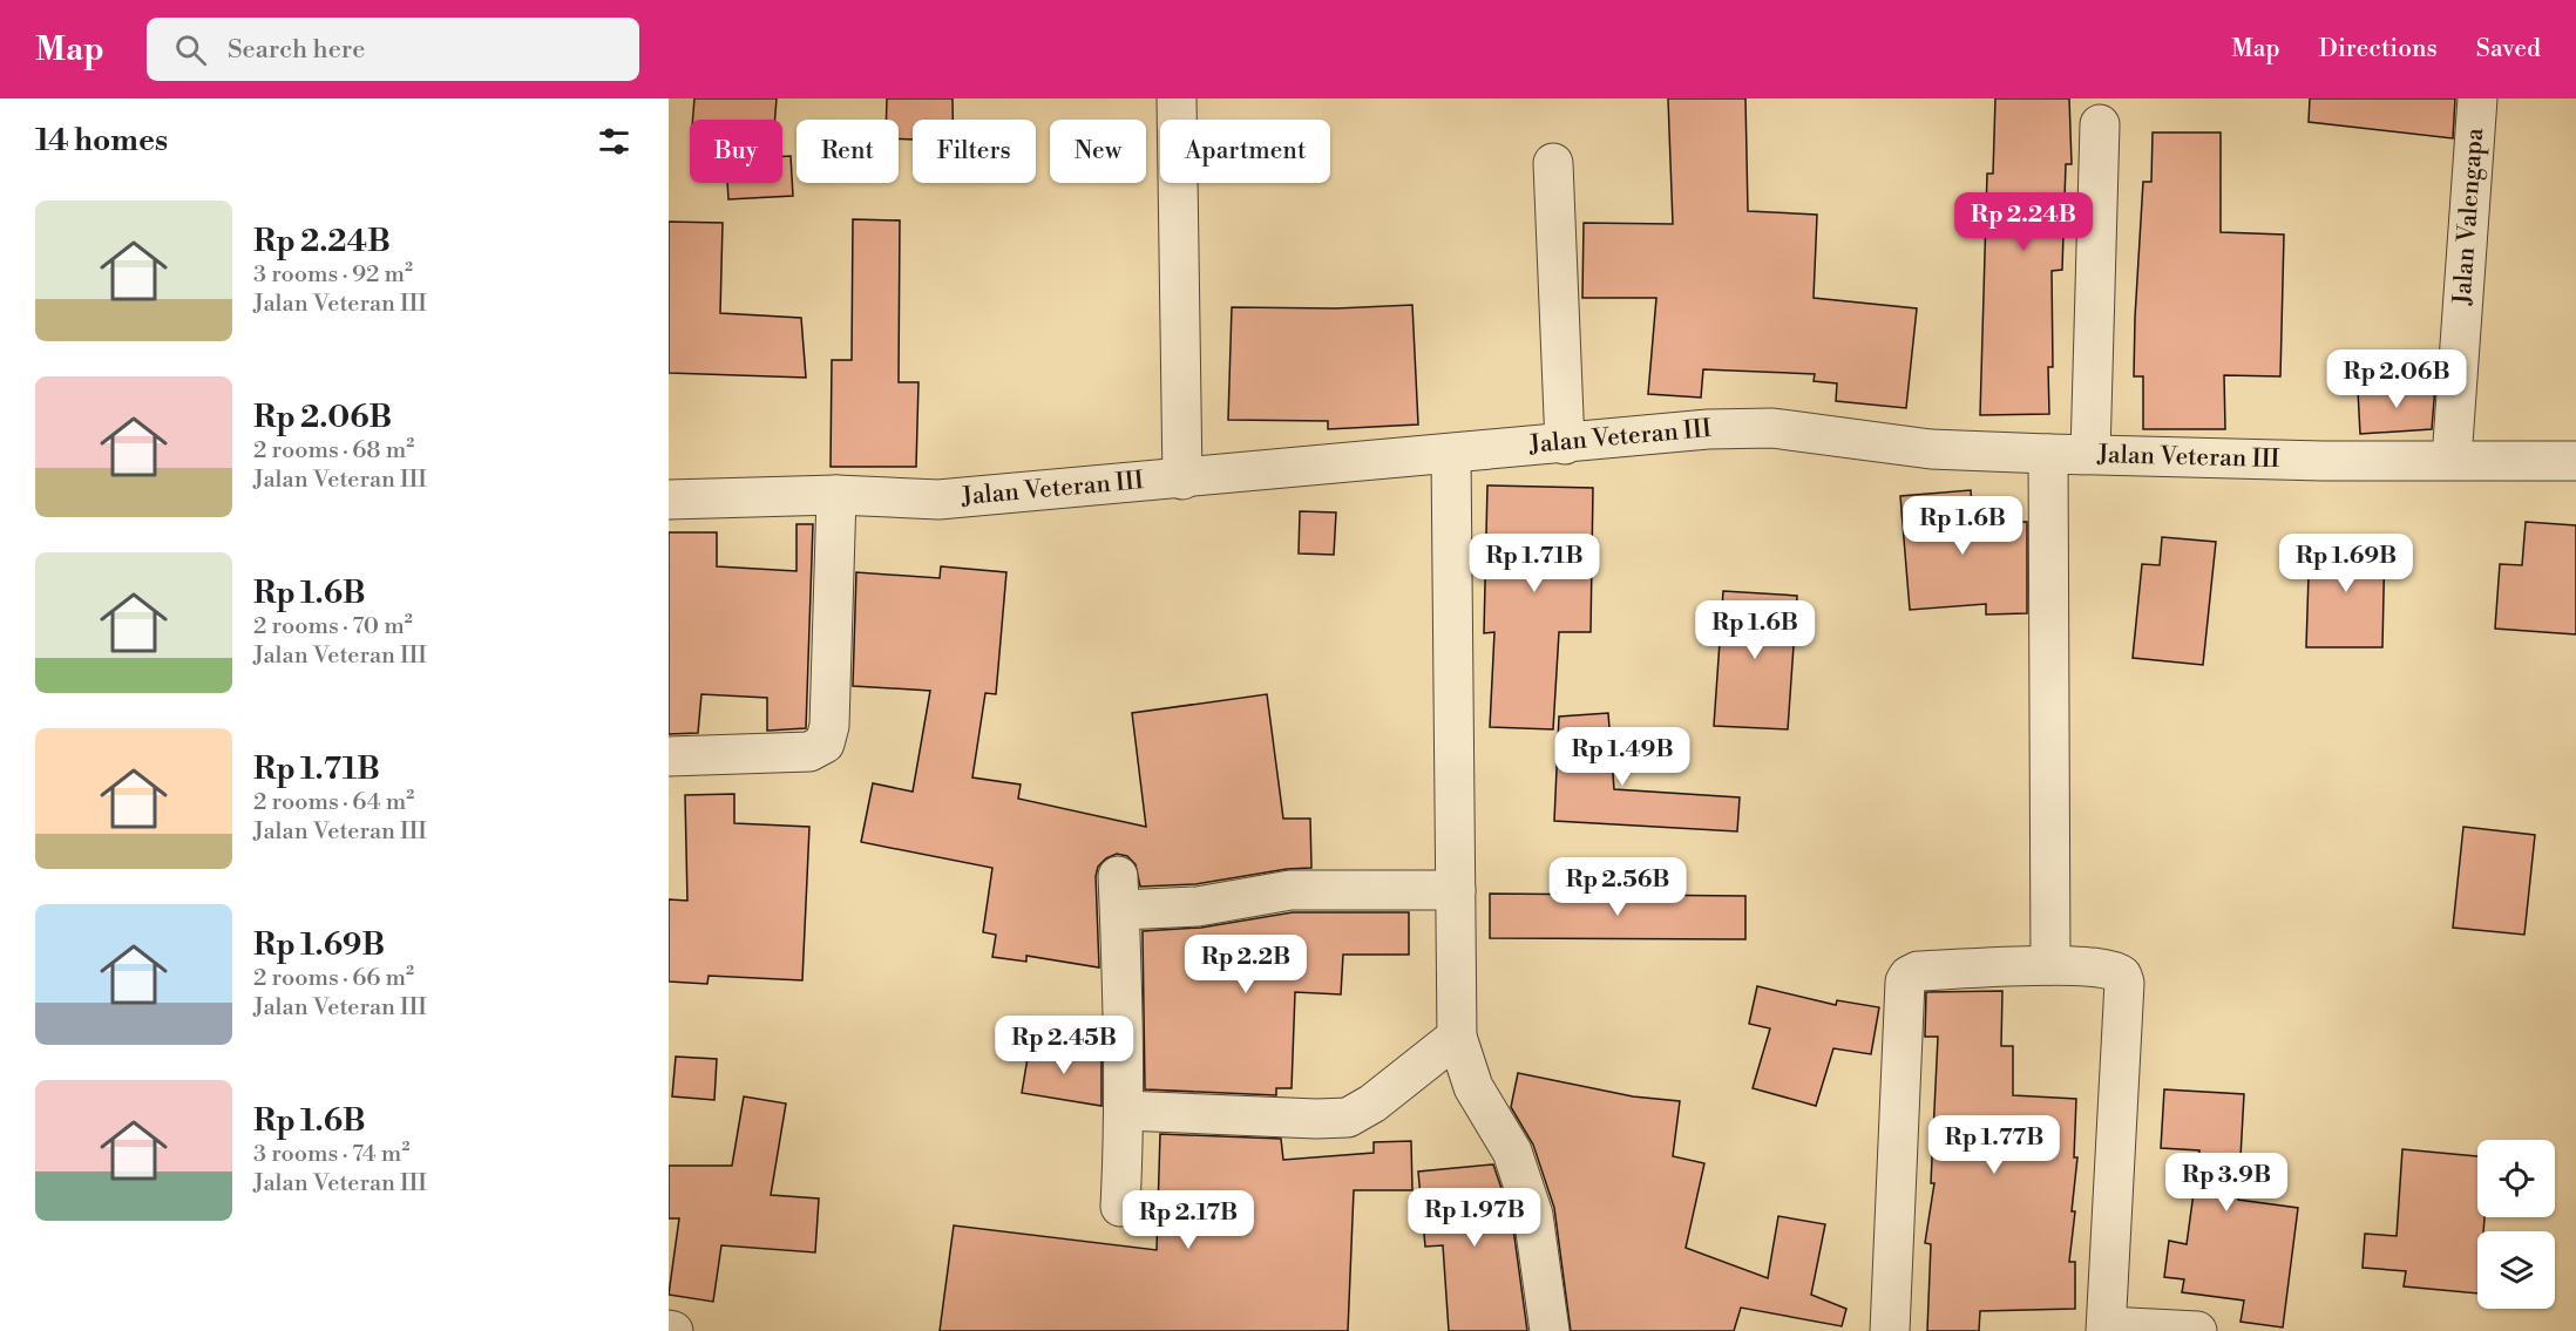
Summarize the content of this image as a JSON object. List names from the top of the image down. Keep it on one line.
{"streets":{"street":["Jalan Valengapa","Jalan Veteran III"]},"crossings":[["Jalan Valengapa","Jalan Veteran III"]],"page":{"header":"Map","search":"Search here","nav":["Map","Directions","Saved"],"heading":"14 homes","chip":["Buy","Rent","Filters","New","Apartment"],"list":[{"name":"Rp 2.24B","note":"3 rooms · 92 m² · Jalan Veteran III"},{"name":"Rp 2.06B","note":"2 rooms · 68 m² · Jalan Veteran III"},{"name":"Rp 1.6B","note":"2 rooms · 70 m² · Jalan Veteran III"},{"name":"Rp 1.71B","note":"2 rooms · 64 m² · Jalan Veteran III"},{"name":"Rp 1.69B","note":"2 rooms · 66 m² · Jalan Veteran III"},{"name":"Rp 1.6B","note":"3 rooms · 74 m² · Jalan Veteran III"}],"price":["Rp 2.24B","Rp 2.06B","Rp 1.6B","Rp 1.71B","Rp 1.69B","Rp 1.6B","Rp 1.49B","Rp 2.56B","Rp 2.2B","Rp 2.45B","Rp 1.77B","Rp 3.9B","Rp 1.97B","Rp 2.17B"]}}
